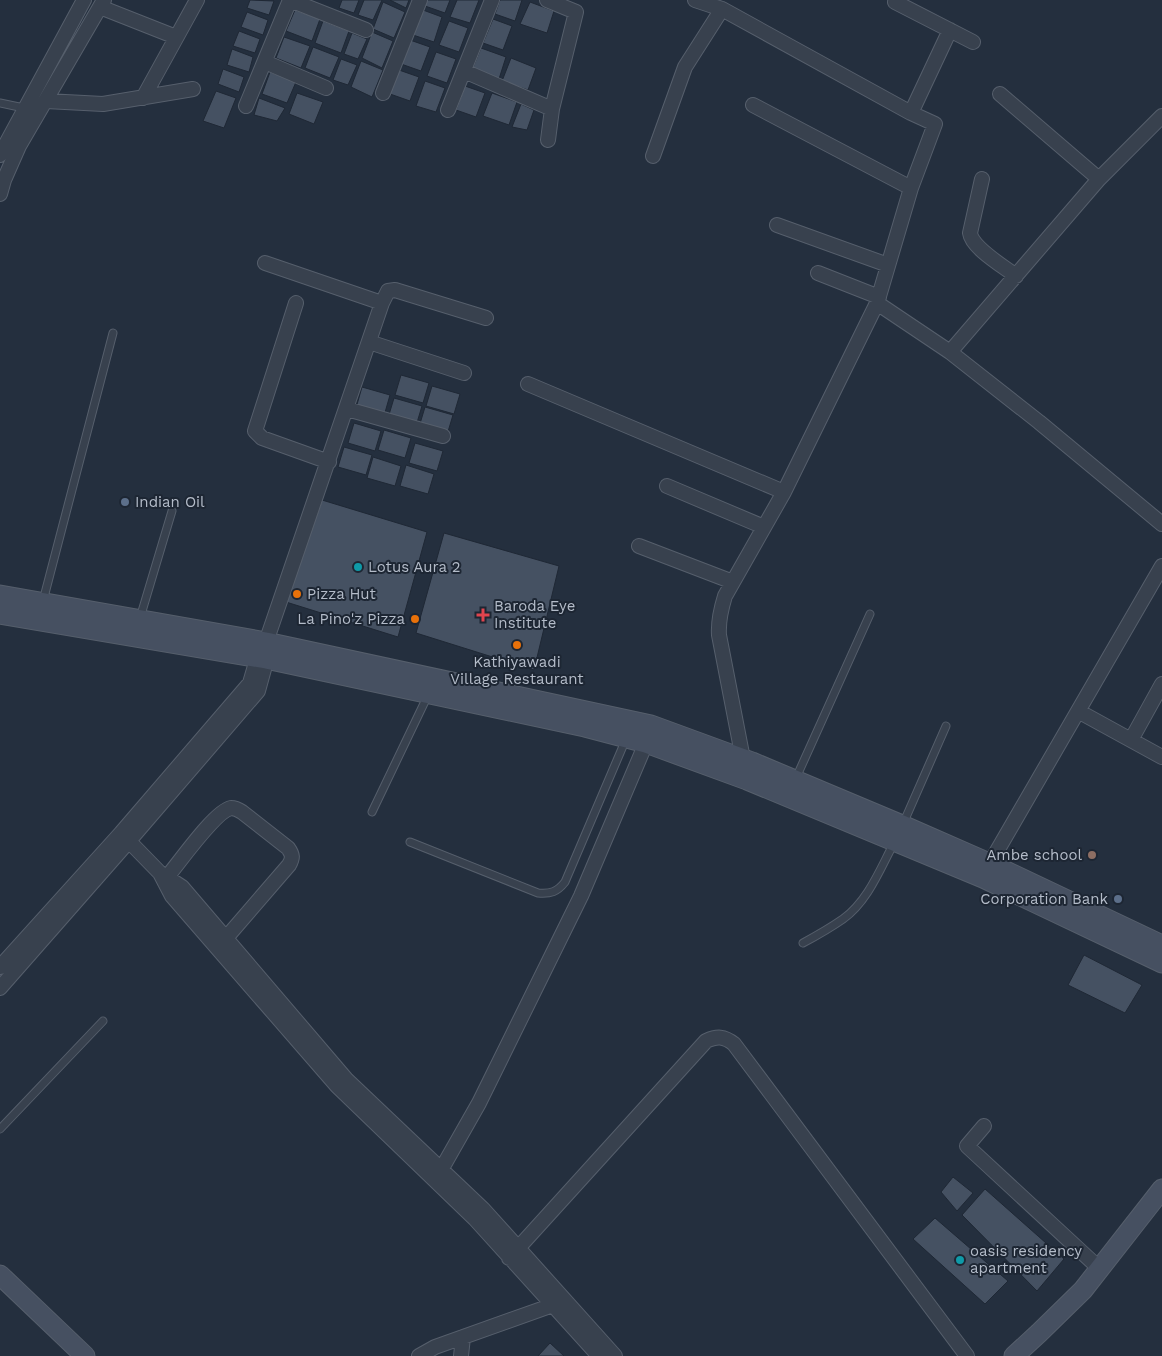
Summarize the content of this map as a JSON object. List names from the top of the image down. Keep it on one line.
{"places":{"other":["Indian Oil","Lotus Aura 2","Pizza Hut","La Pino'z Pizza","Kathiyawadi Village Restaurant","Ambe school","Corporation Bank","oasis residency apartment"],"health":["Baroda Eye Institute"]}}
